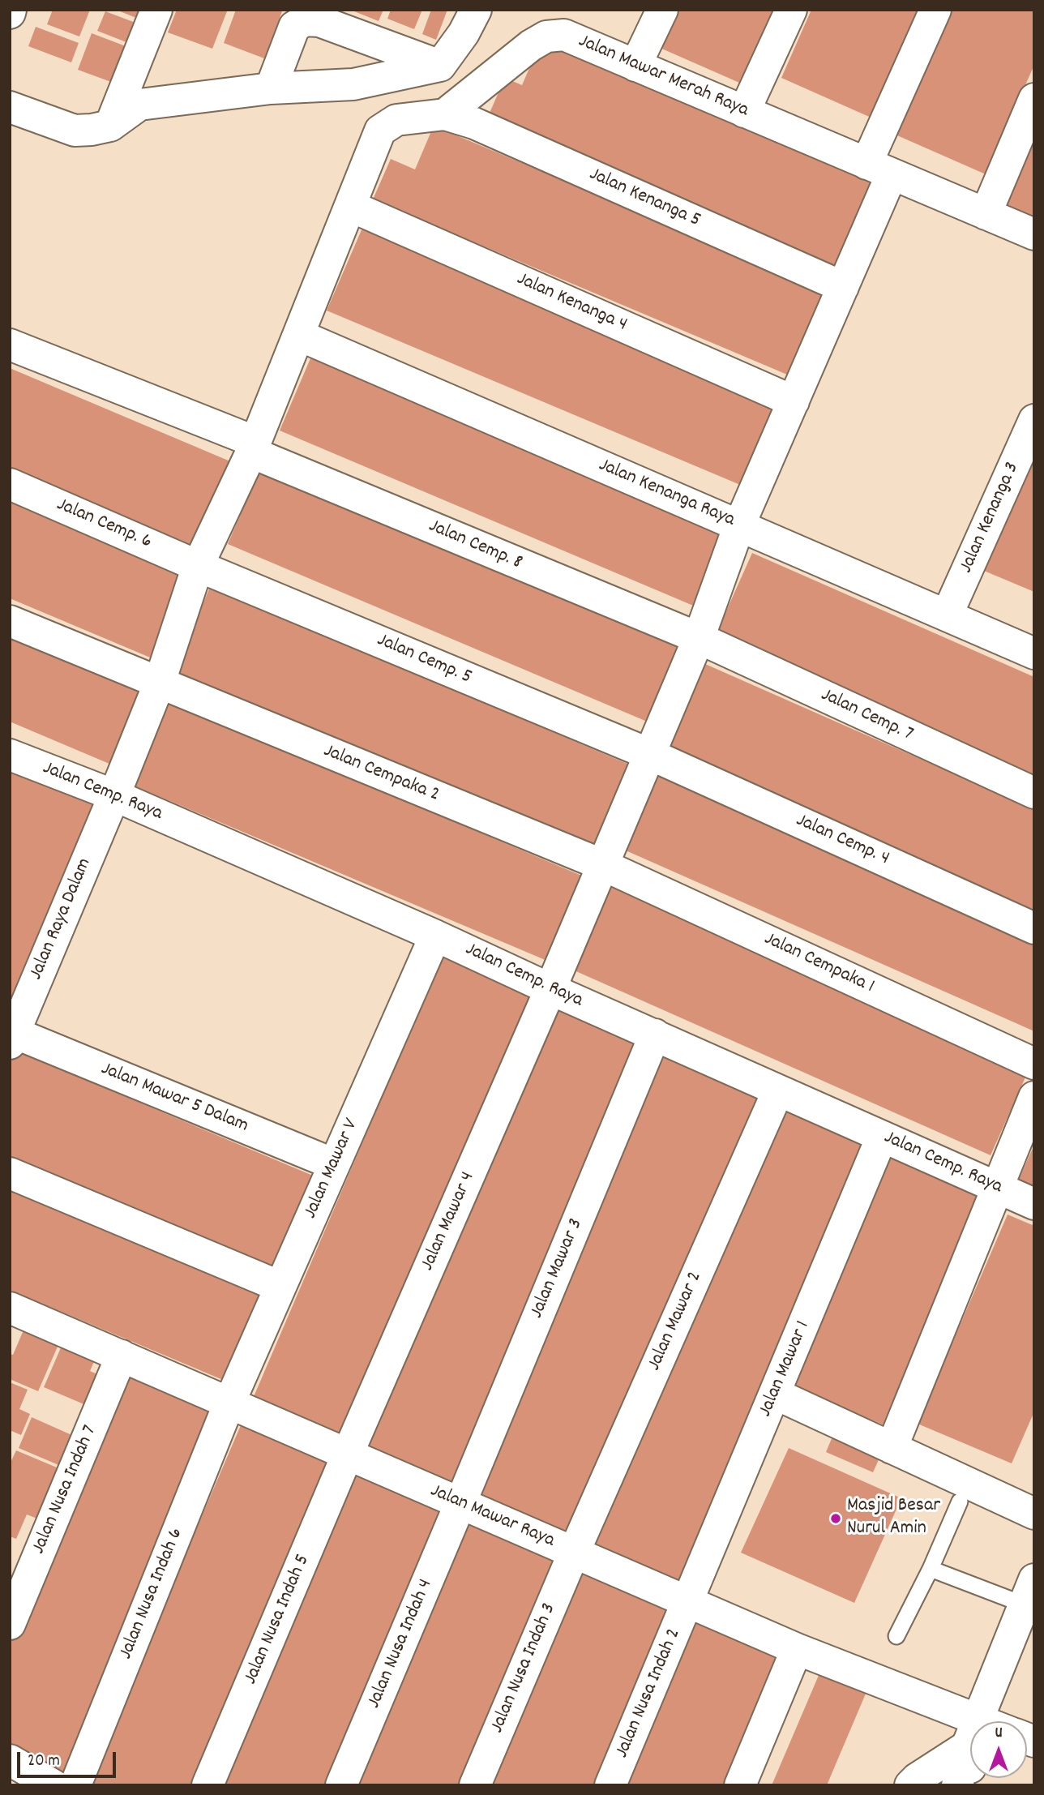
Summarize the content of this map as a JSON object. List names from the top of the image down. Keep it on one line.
{"streets":{"street":["Jalan Mawar Merah Raya","Jalan Kenanga 5","Jalan Kenanga 4","Jalan Kenanga Raya","Jalan Kenanga 3","Jalan Cemp. 6","Jalan Cemp. 8","Jalan Cemp. 5","Jalan Cemp. 7","Jalan Cempaka 2","Jalan Cemp. Raya","Jalan Cemp. 4","Jalan Raya Dalam","Jalan Cempaka 1","Jalan Mawar 5 Dalam","Jalan Mawar V","Jalan Mawar 4","Jalan Mawar 3","Jalan Mawar 2","Jalan Mawar 1","Jalan Nusa Indah 7","Jalan Mawar Raya","Jalan Nusa Indah 6","Jalan Nusa Indah 5","Jalan Nusa Indah 4","Jalan Nusa Indah 3","Jalan Nusa Indah 2"]},"crossings":[["Jalan Mawar Merah Raya","Jalan Kenanga 5"],["Jalan Mawar Merah Raya","Jalan Mawar 4"],["Jalan Kenanga 5","Jalan Mawar 4"],["Jalan Kenanga 4","Jalan Raya Dalam"],["Jalan Kenanga 4","Jalan Mawar 4"],["Jalan Kenanga Raya","Jalan Kenanga 3"],["Jalan Kenanga Raya","Jalan Raya Dalam"],["Jalan Kenanga Raya","Jalan Mawar 4"],["Jalan Cemp. 6","Jalan Cemp. 5"],["Jalan Cemp. 6","Jalan Raya Dalam"],["Jalan Cemp. 8","Jalan Cemp. 7"],["Jalan Cemp. 8","Jalan Raya Dalam"],["Jalan Cemp. 8","Jalan Mawar 4"],["Jalan Cemp. 5","Jalan Cemp. 4"],["Jalan Cemp. 5","Jalan Raya Dalam"],["Jalan Cemp. 5","Jalan Mawar 4"],["Jalan Cemp. 7","Jalan Mawar 4"],["Jalan Cempaka 2","Jalan Raya Dalam"],["Jalan Cempaka 2","Jalan Cempaka 1"],["Jalan Cempaka 2","Jalan Mawar 4"],["Jalan Cemp. Raya","Jalan Raya Dalam"],["Jalan Cemp. Raya","Jalan Mawar V"],["Jalan Cemp. Raya","Jalan Mawar 4"],["Jalan Cemp. Raya","Jalan Mawar 3"],["Jalan Cemp. Raya","Jalan Mawar 2"],["Jalan Cemp. Raya","Jalan Mawar 1"],["Jalan Cemp. 4","Jalan Mawar 4"],["Jalan Raya Dalam","Jalan Mawar 5 Dalam"],["Jalan Cempaka 1","Jalan Mawar 4"],["Jalan Mawar 5 Dalam","Jalan Mawar V"],["Jalan Mawar V","Jalan Mawar Raya"],["Jalan Mawar V","Jalan Nusa Indah 6"],["Jalan Mawar 4","Jalan Mawar Raya"],["Jalan Mawar 4","Jalan Nusa Indah 5"],["Jalan Mawar 3","Jalan Mawar Raya"],["Jalan Mawar 3","Jalan Nusa Indah 4"],["Jalan Mawar 2","Jalan Mawar Raya"],["Jalan Mawar 2","Jalan Nusa Indah 3"],["Jalan Mawar 1","Jalan Mawar Raya"],["Jalan Mawar 1","Jalan Nusa Indah 2"],["Jalan Nusa Indah 7","Jalan Mawar Raya"],["Jalan Mawar Raya","Jalan Nusa Indah 6"],["Jalan Mawar Raya","Jalan Nusa Indah 5"],["Jalan Mawar Raya","Jalan Nusa Indah 4"],["Jalan Mawar Raya","Jalan Nusa Indah 3"],["Jalan Mawar Raya","Jalan Nusa Indah 2"]],"places":["Masjid Besar Nurul Amin"],"scale_bar":"20 m","north":"top"}
